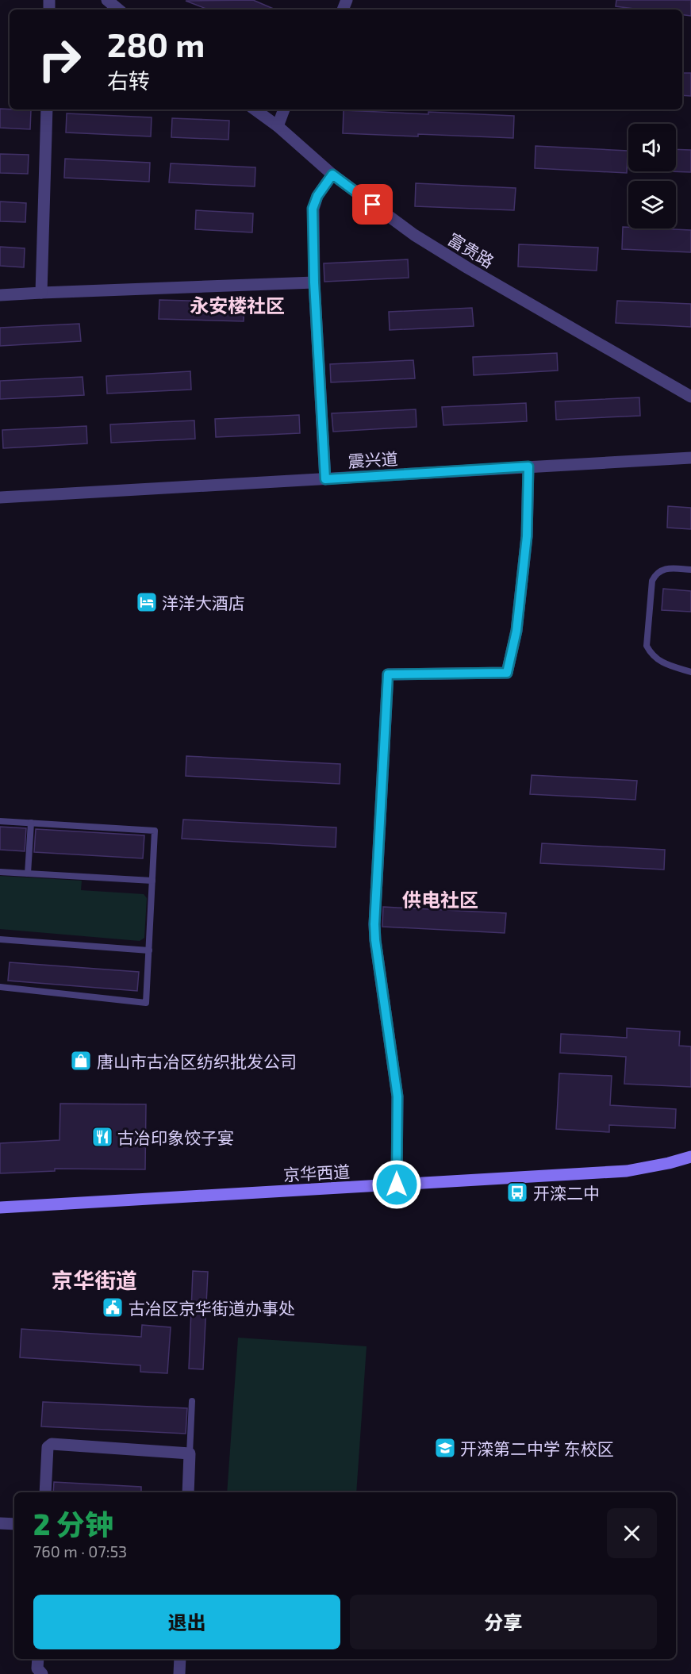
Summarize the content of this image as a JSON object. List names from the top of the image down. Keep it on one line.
{"streets":{"main road":["京华西道"],"street":["富贵路","震兴道"]},"districts":["永安楼社区","供电社区","京华街道"],"places":{"hotel":["洋洋大酒店"],"shop":["唐山市古冶区纺织批发公司"],"restaurant":["古冶印象饺子宴"],"bus stop":["开滦二中"],"public building":["古冶区京华街道办事处"],"school or university":["开滦第二中学 东校区"]},"page":{"turn":["280 m","右转"],"heading":["2 分钟","760 m · 07:53"],"buttons":["退出","分享"]}}
